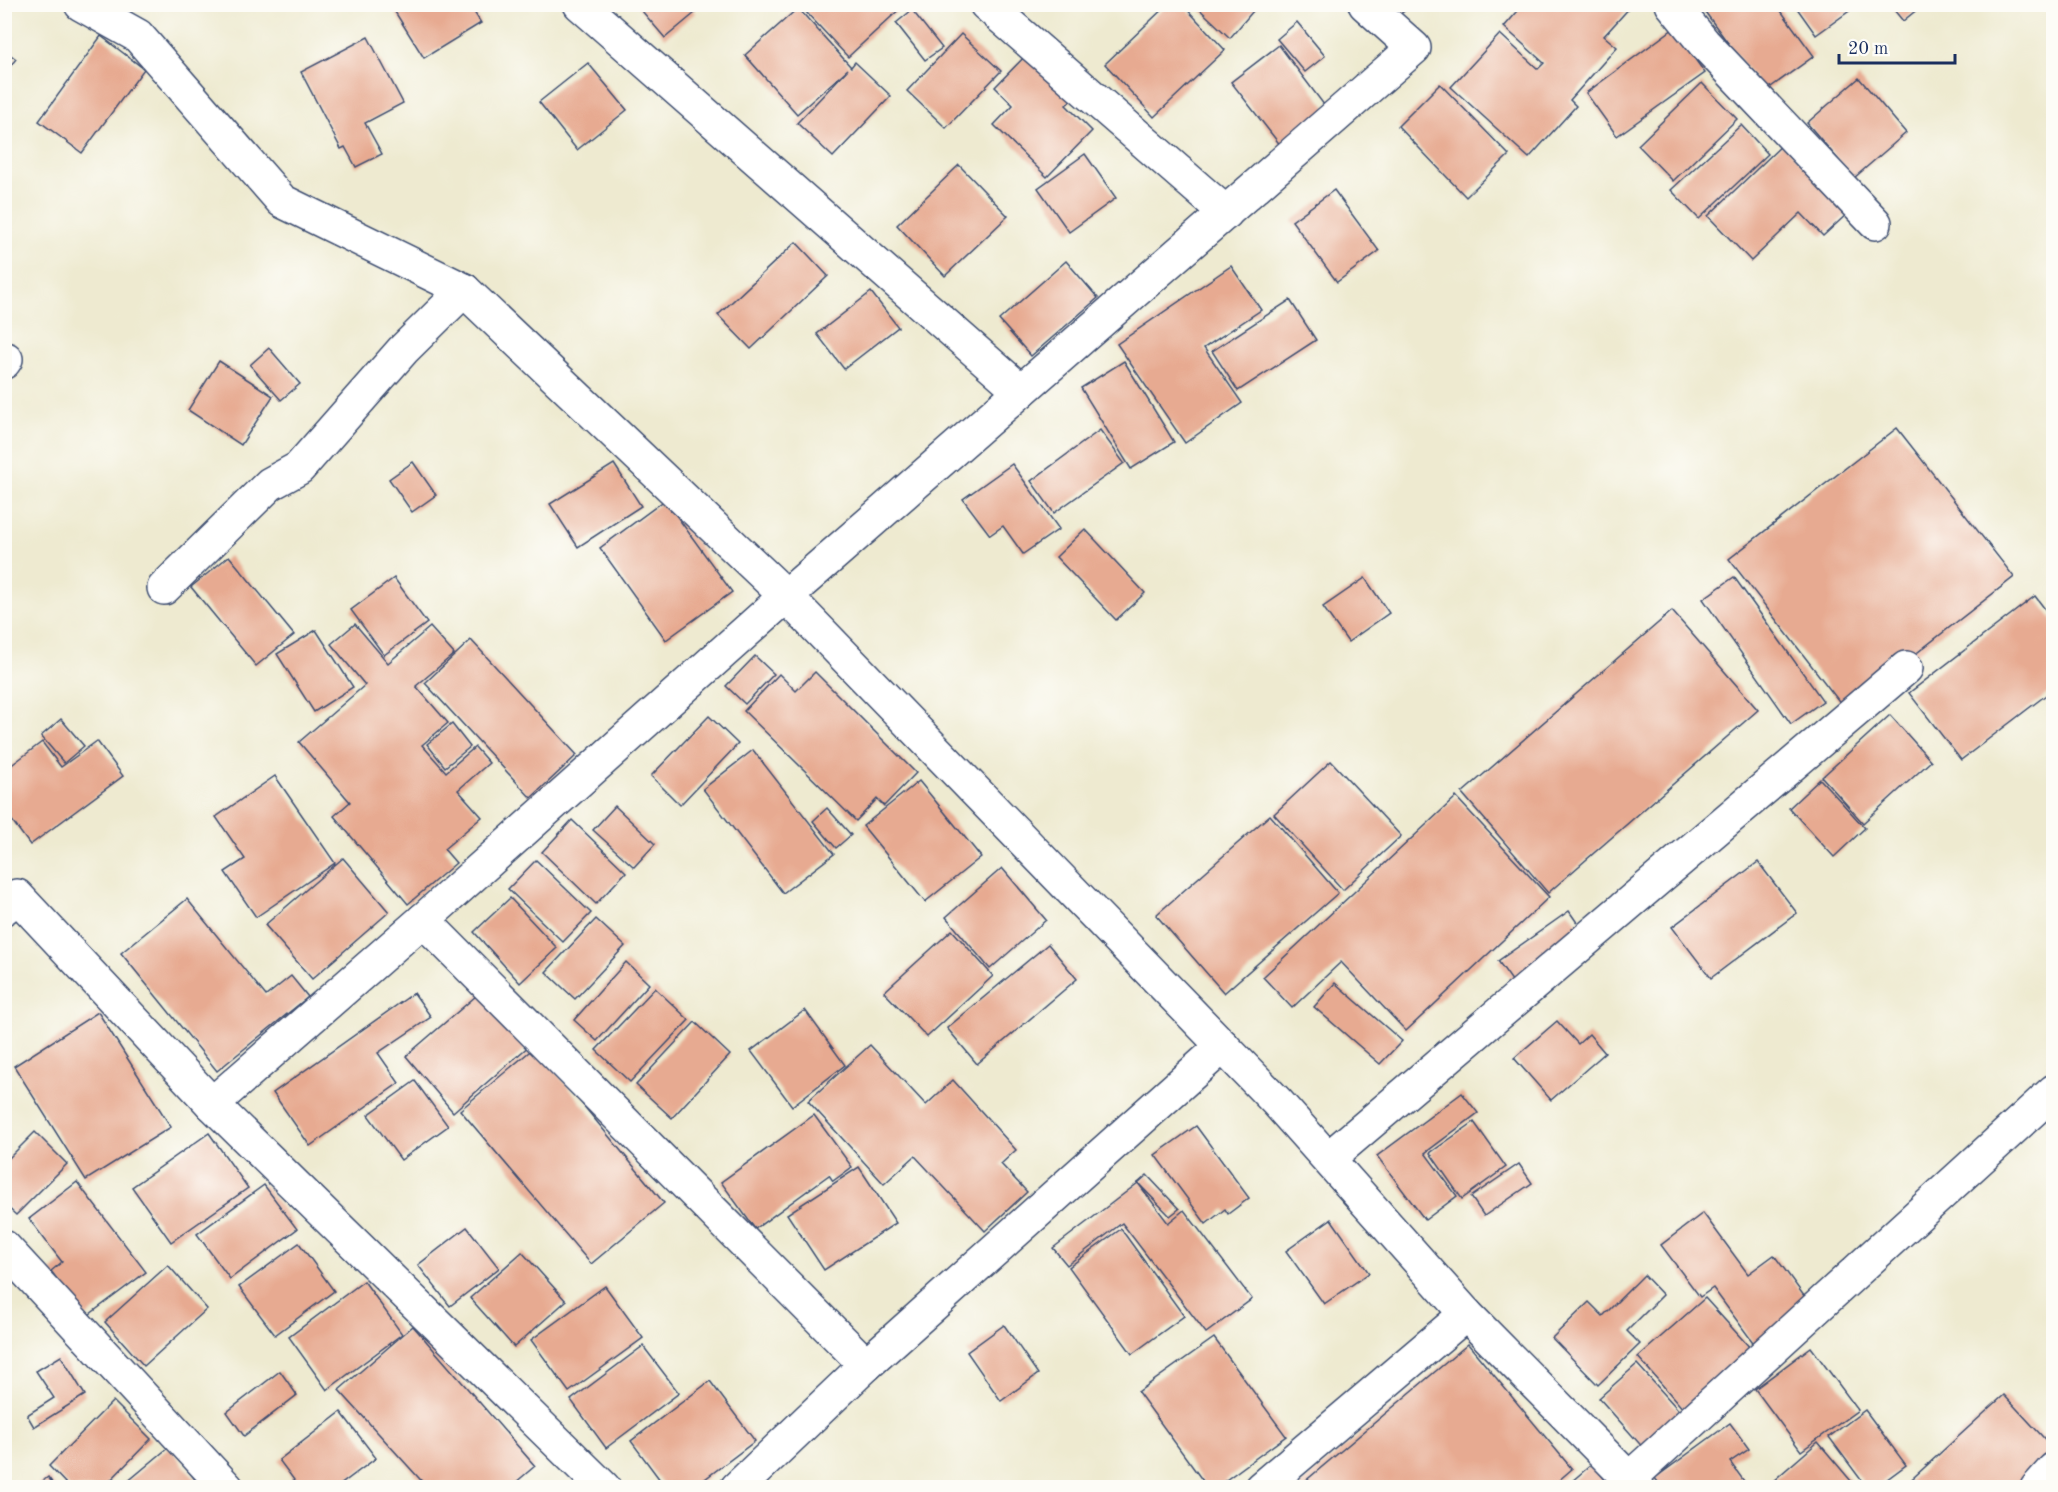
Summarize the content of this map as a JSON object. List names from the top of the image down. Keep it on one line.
{"scale_bar":"20 m"}
